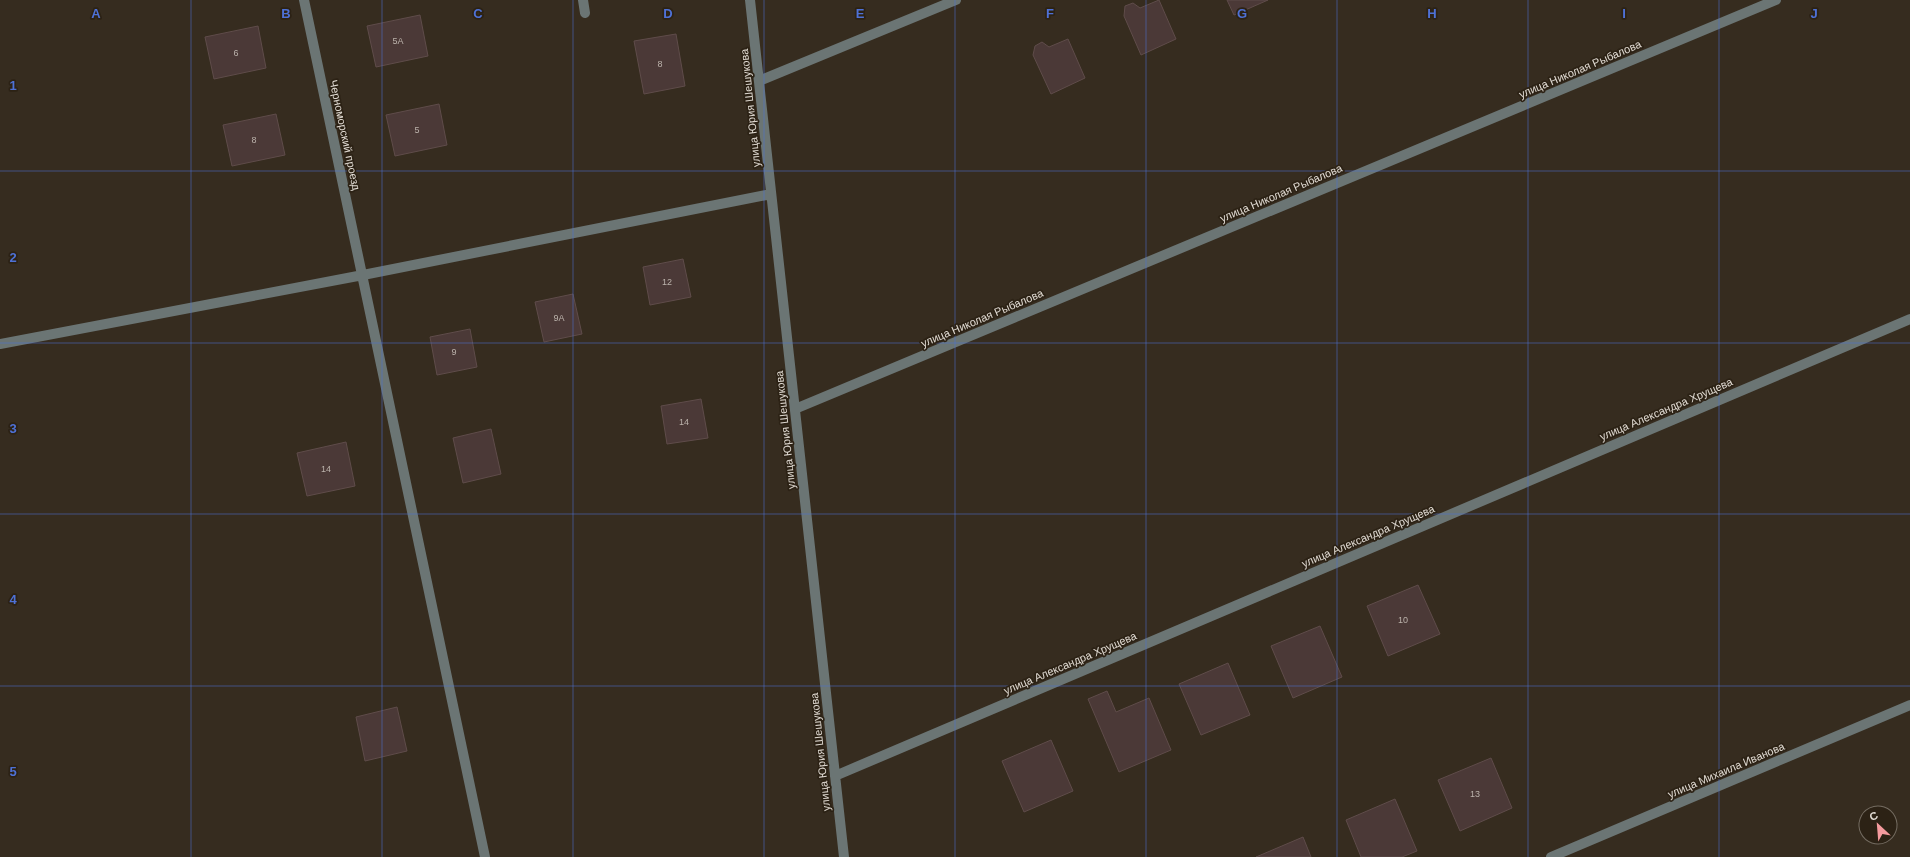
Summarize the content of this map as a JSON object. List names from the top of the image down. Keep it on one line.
{"streets":{"street":["улица Николая Рыбалова","улица Юрия Шешукова","Черноморский проезд","улица Александра Хрущева","улица Михаила Иванова"]},"crossings":[["улица Николая Рыбалова","улица Юрия Шешукова"],["улица Юрия Шешукова","улица Александра Хрущева"]],"house_numbers":["5А","6","8","5","8","12","9А","9","14","14","10","13"],"north":"top left","grid":{"columns":["A","B","C","D","E","F","G","H","I","J"],"rows":["1","2","3","4","5"]}}
